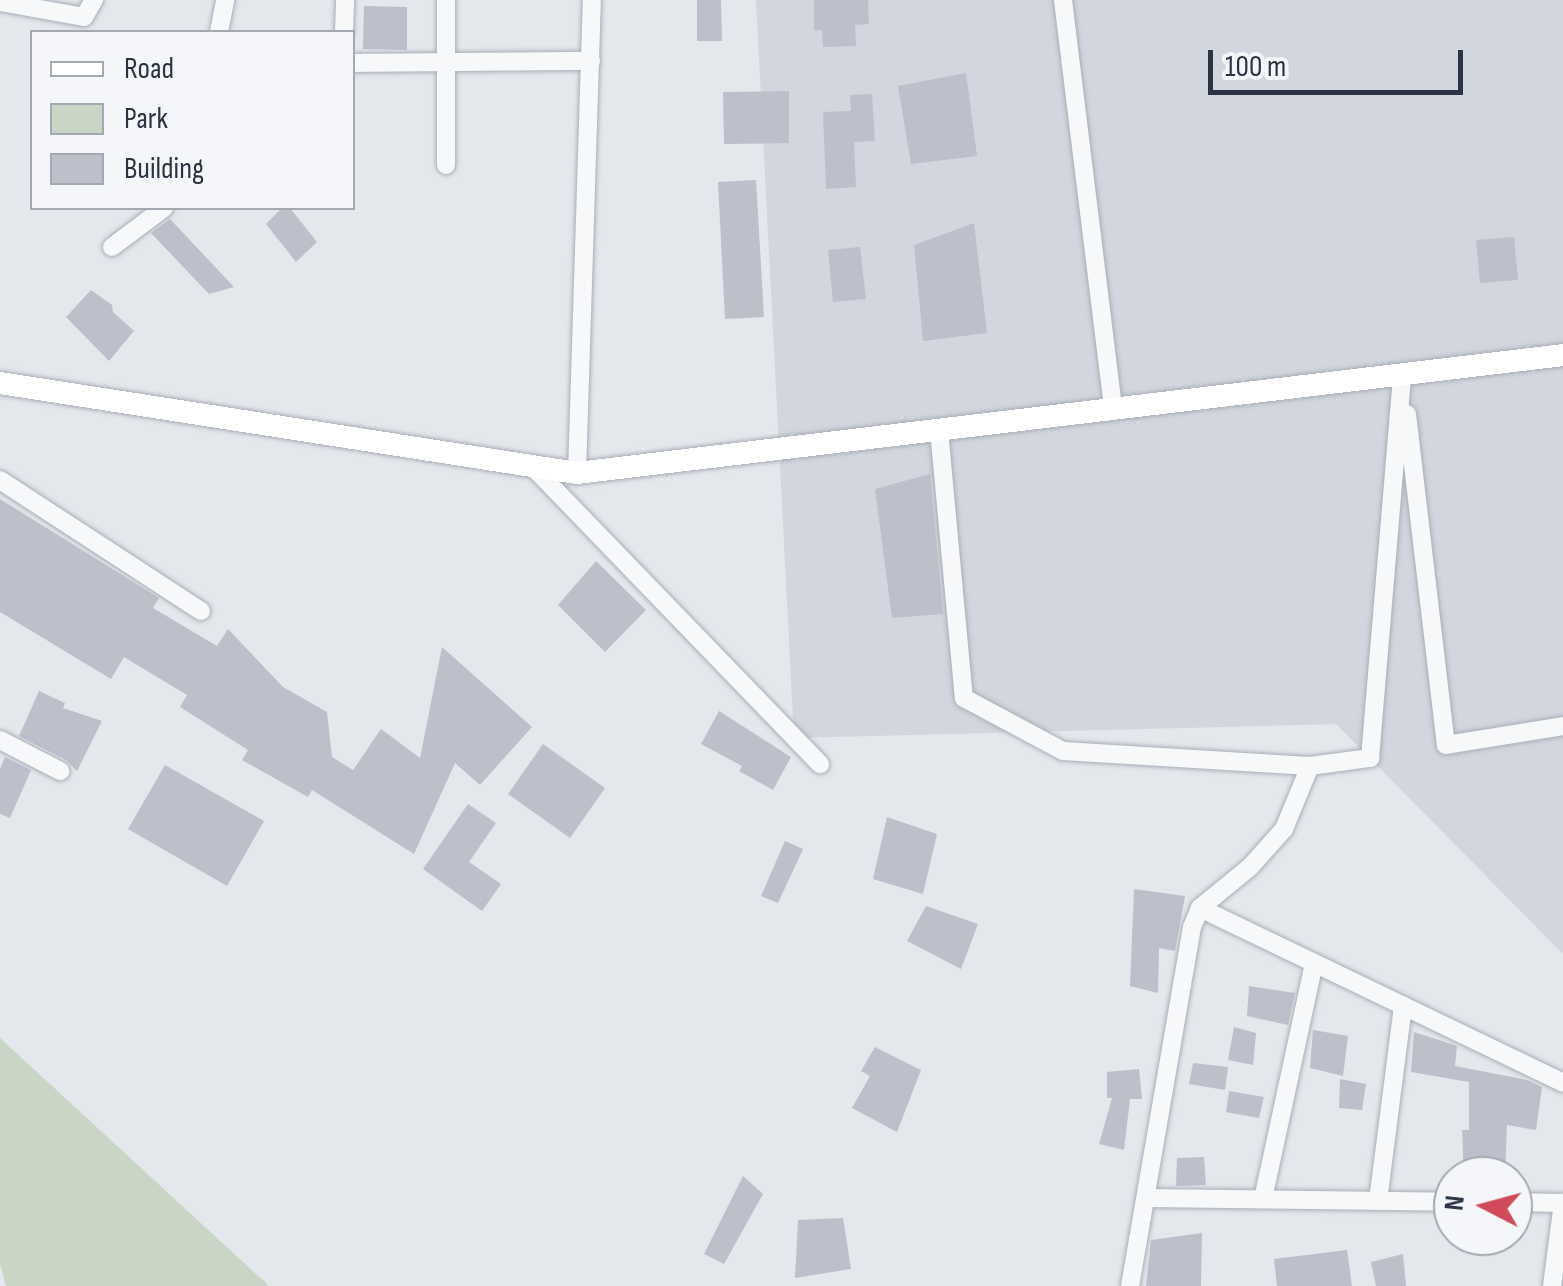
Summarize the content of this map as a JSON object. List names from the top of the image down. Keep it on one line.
{"legend":["Road","Park","Building"],"scale_bar":"100 m","north":"left"}
